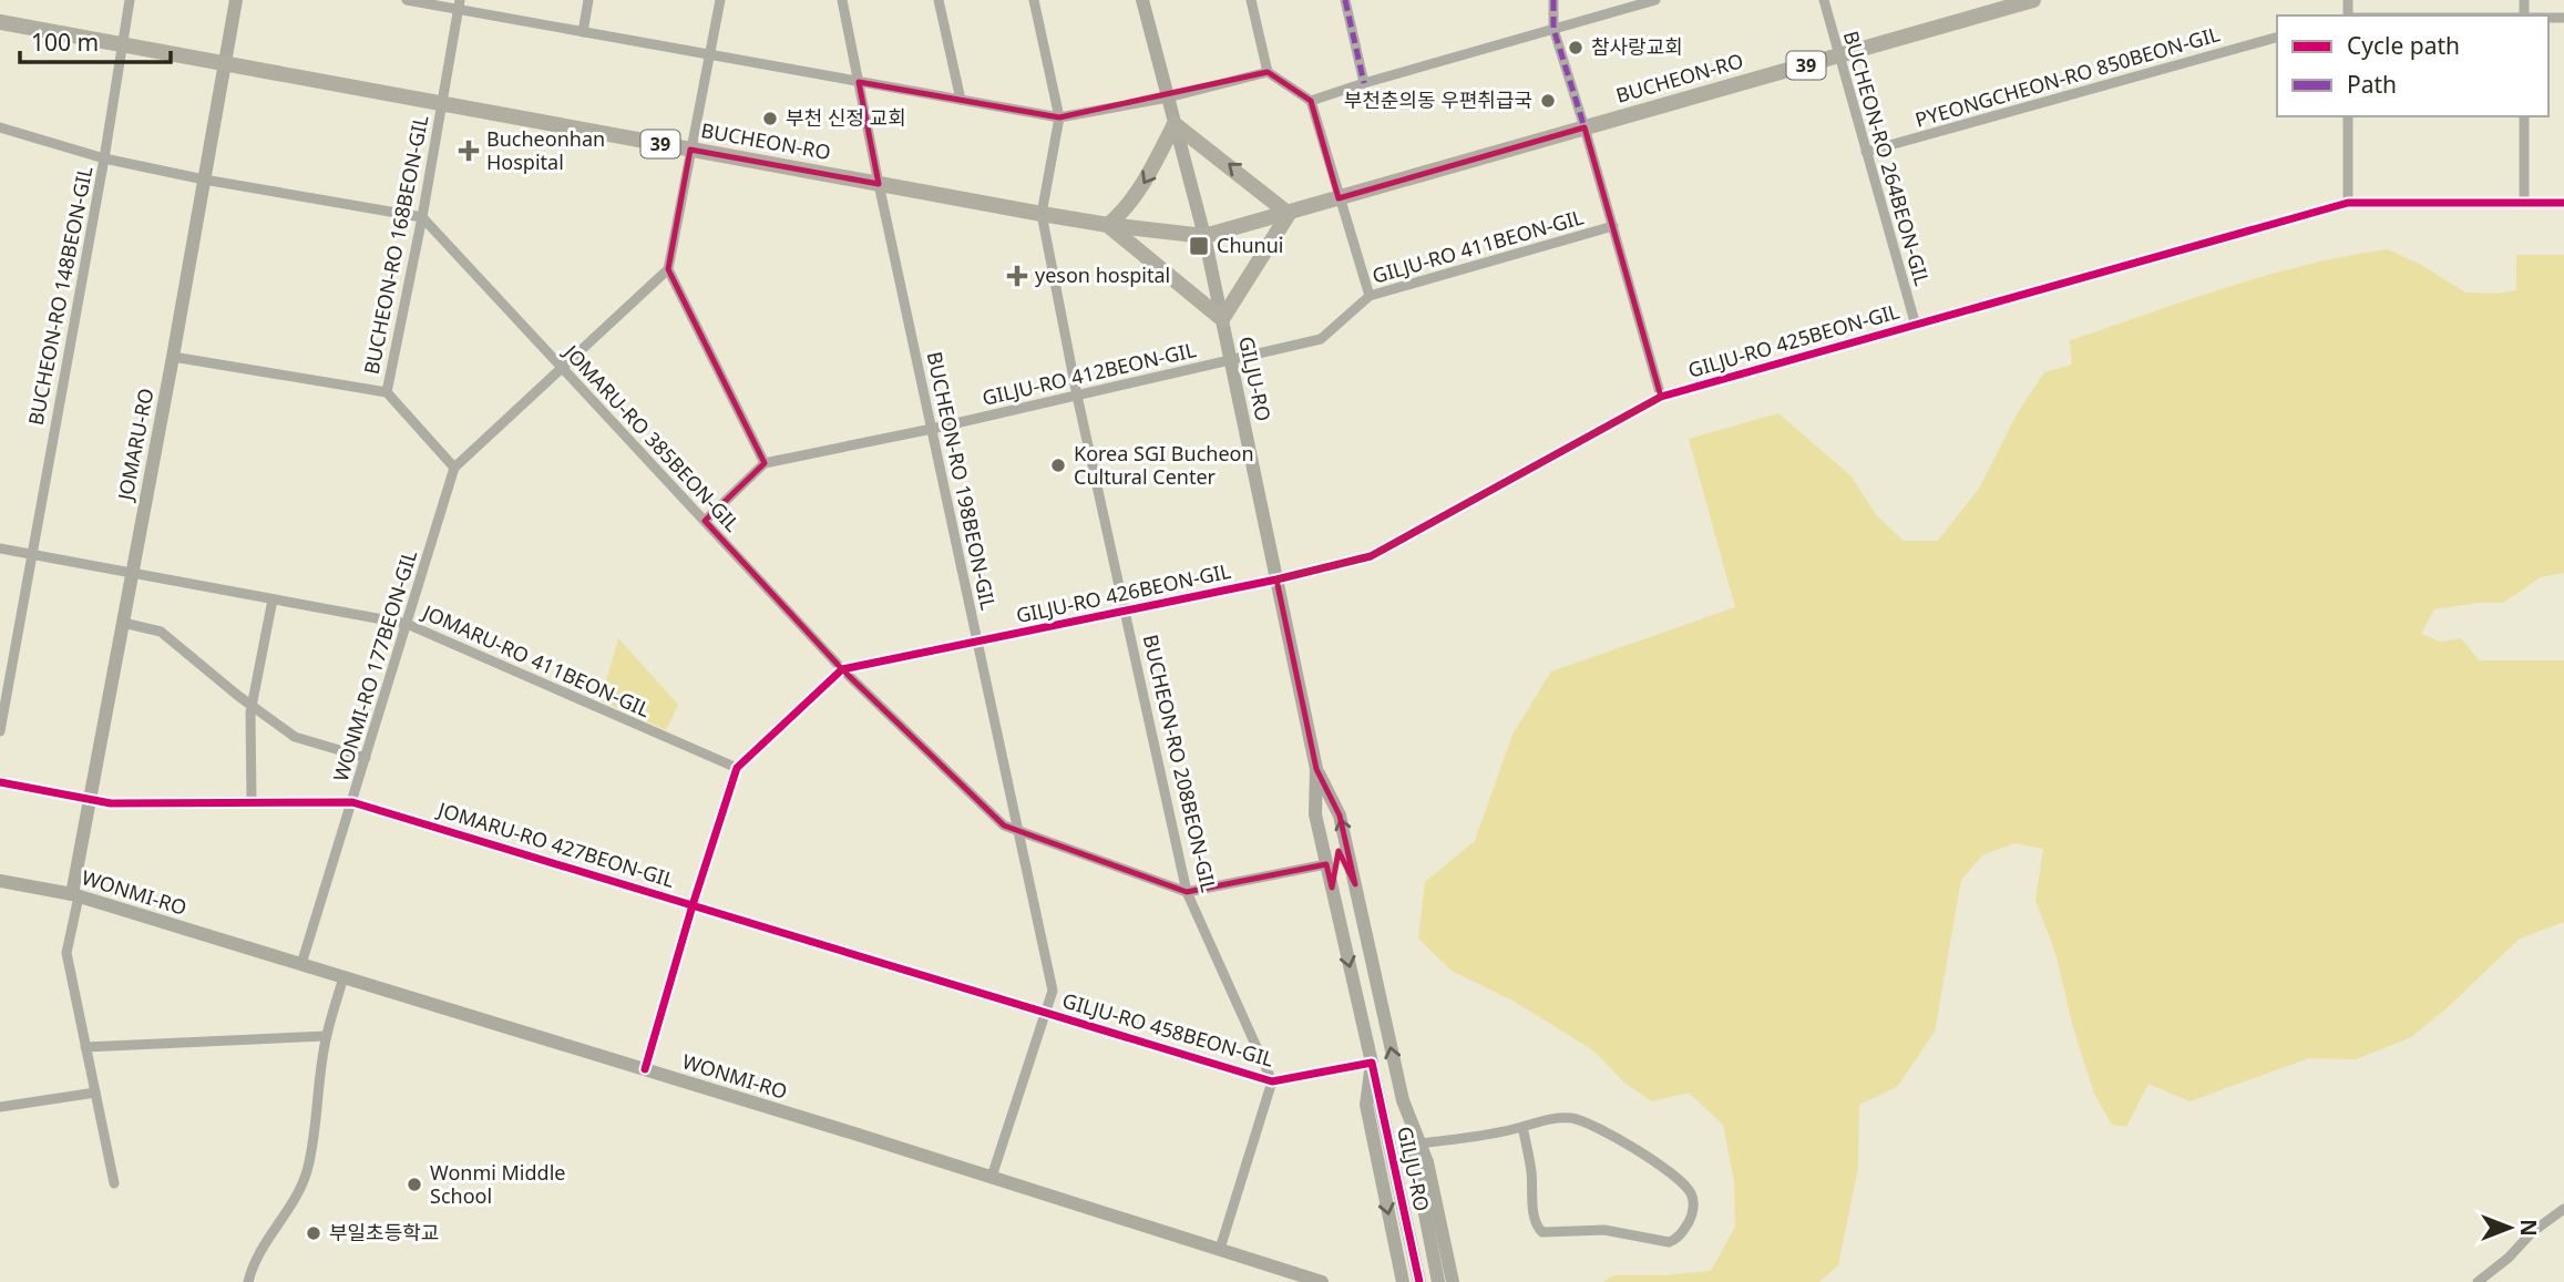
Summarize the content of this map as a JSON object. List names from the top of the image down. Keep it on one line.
{"streets":{"main road":["39","BUCHEON-RO"],"street":["PYEONGCHEON-RO 850BEON-GIL","BUCHEON-RO 264BEON-GIL","BUCHEON-RO 168BEON-GIL","GILJU-RO 411BEON-GIL","BUCHEON-RO 148BEON-GIL","GILJU-RO 425BEON-GIL","GILJU-RO 412BEON-GIL","GILJU-RO","JOMARU-RO 385BEON-GIL","JOMARU-RO","BUCHEON-RO 198BEON-GIL","GILJU-RO 426BEON-GIL","JOMARU-RO 411BEON-GIL","WONMI-RO 177BEON-GIL","BUCHEON-RO 208BEON-GIL","JOMARU-RO 427BEON-GIL","WONMI-RO","GILJU-RO 458BEON-GIL"]},"crossings":[["PYEONGCHEON-RO 850BEON-GIL","BUCHEON-RO 264BEON-GIL"],["BUCHEON-RO","BUCHEON-RO 264BEON-GIL"],["BUCHEON-RO","BUCHEON-RO 168BEON-GIL"],["BUCHEON-RO","BUCHEON-RO 148BEON-GIL"],["BUCHEON-RO","GILJU-RO"],["BUCHEON-RO","JOMARU-RO"],["BUCHEON-RO","BUCHEON-RO 198BEON-GIL"],["BUCHEON-RO","BUCHEON-RO 208BEON-GIL"],["BUCHEON-RO 264BEON-GIL","GILJU-RO 425BEON-GIL"],["BUCHEON-RO 168BEON-GIL","JOMARU-RO 385BEON-GIL"],["GILJU-RO 411BEON-GIL","GILJU-RO 412BEON-GIL"],["GILJU-RO 411BEON-GIL","GILJU-RO"],["BUCHEON-RO 148BEON-GIL","JOMARU-RO 411BEON-GIL"],["GILJU-RO 425BEON-GIL","GILJU-RO"],["GILJU-RO 425BEON-GIL","GILJU-RO 426BEON-GIL"],["GILJU-RO 412BEON-GIL","GILJU-RO"],["GILJU-RO 412BEON-GIL","BUCHEON-RO 198BEON-GIL"],["GILJU-RO 412BEON-GIL","BUCHEON-RO 208BEON-GIL"],["GILJU-RO","GILJU-RO 426BEON-GIL"],["GILJU-RO","GILJU-RO 458BEON-GIL"],["JOMARU-RO 385BEON-GIL","BUCHEON-RO 198BEON-GIL"],["JOMARU-RO 385BEON-GIL","GILJU-RO 426BEON-GIL"],["JOMARU-RO 385BEON-GIL","BUCHEON-RO 208BEON-GIL"],["JOMARU-RO","JOMARU-RO 411BEON-GIL"],["JOMARU-RO","JOMARU-RO 427BEON-GIL"],["JOMARU-RO","WONMI-RO"],["BUCHEON-RO 198BEON-GIL","GILJU-RO 426BEON-GIL"],["BUCHEON-RO 198BEON-GIL","JOMARU-RO 427BEON-GIL"],["BUCHEON-RO 198BEON-GIL","WONMI-RO"],["BUCHEON-RO 198BEON-GIL","GILJU-RO 458BEON-GIL"],["GILJU-RO 426BEON-GIL","BUCHEON-RO 208BEON-GIL"],["JOMARU-RO 411BEON-GIL","WONMI-RO 177BEON-GIL"],["WONMI-RO 177BEON-GIL","JOMARU-RO 427BEON-GIL"],["WONMI-RO 177BEON-GIL","WONMI-RO"],["BUCHEON-RO 208BEON-GIL","GILJU-RO 458BEON-GIL"],["JOMARU-RO 427BEON-GIL","GILJU-RO 458BEON-GIL"]],"places":{"other":["참사랑교회","부천춘의동 우편취급국","부천 신정 교회","Korea SGI Bucheon Cultural Center","Wonmi Middle School","부일초등학교"],"health":["Bucheonhan Hospital","yeson hospital"],"transit":["Chunui"]},"legend":["Cycle path","Path"],"scale_bar":"100 m","north":"right"}
